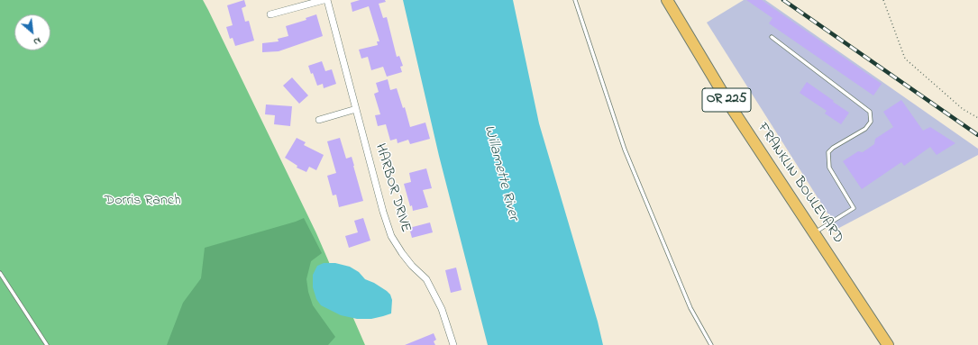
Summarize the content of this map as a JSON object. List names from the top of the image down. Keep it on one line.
{"streets":{"main road":["OR 225","FRANKLIN BOULEVARD"],"street":["HARBOR DRIVE"]},"water":["Willamette River"],"parks":["Dorris Ranch"],"north":"bottom right"}
